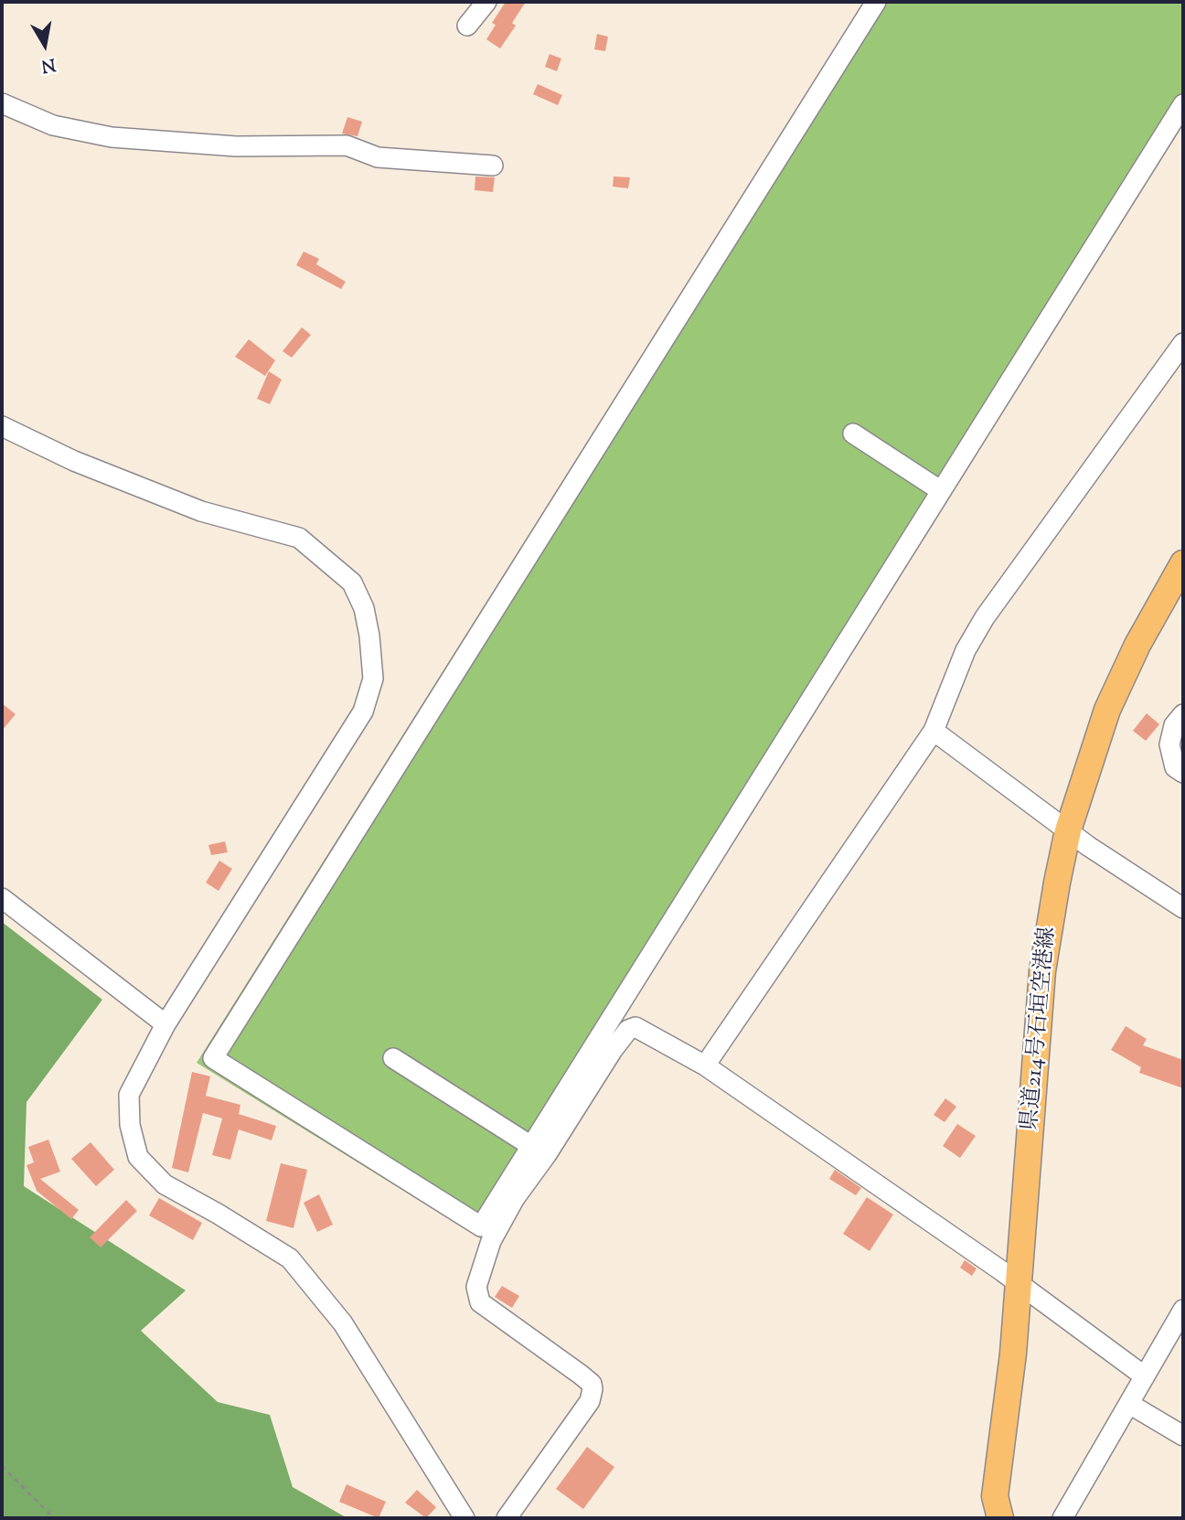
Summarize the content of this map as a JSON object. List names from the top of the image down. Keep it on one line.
{"streets":{"main road":["県道214号石垣空港線"]},"north":"bottom"}
